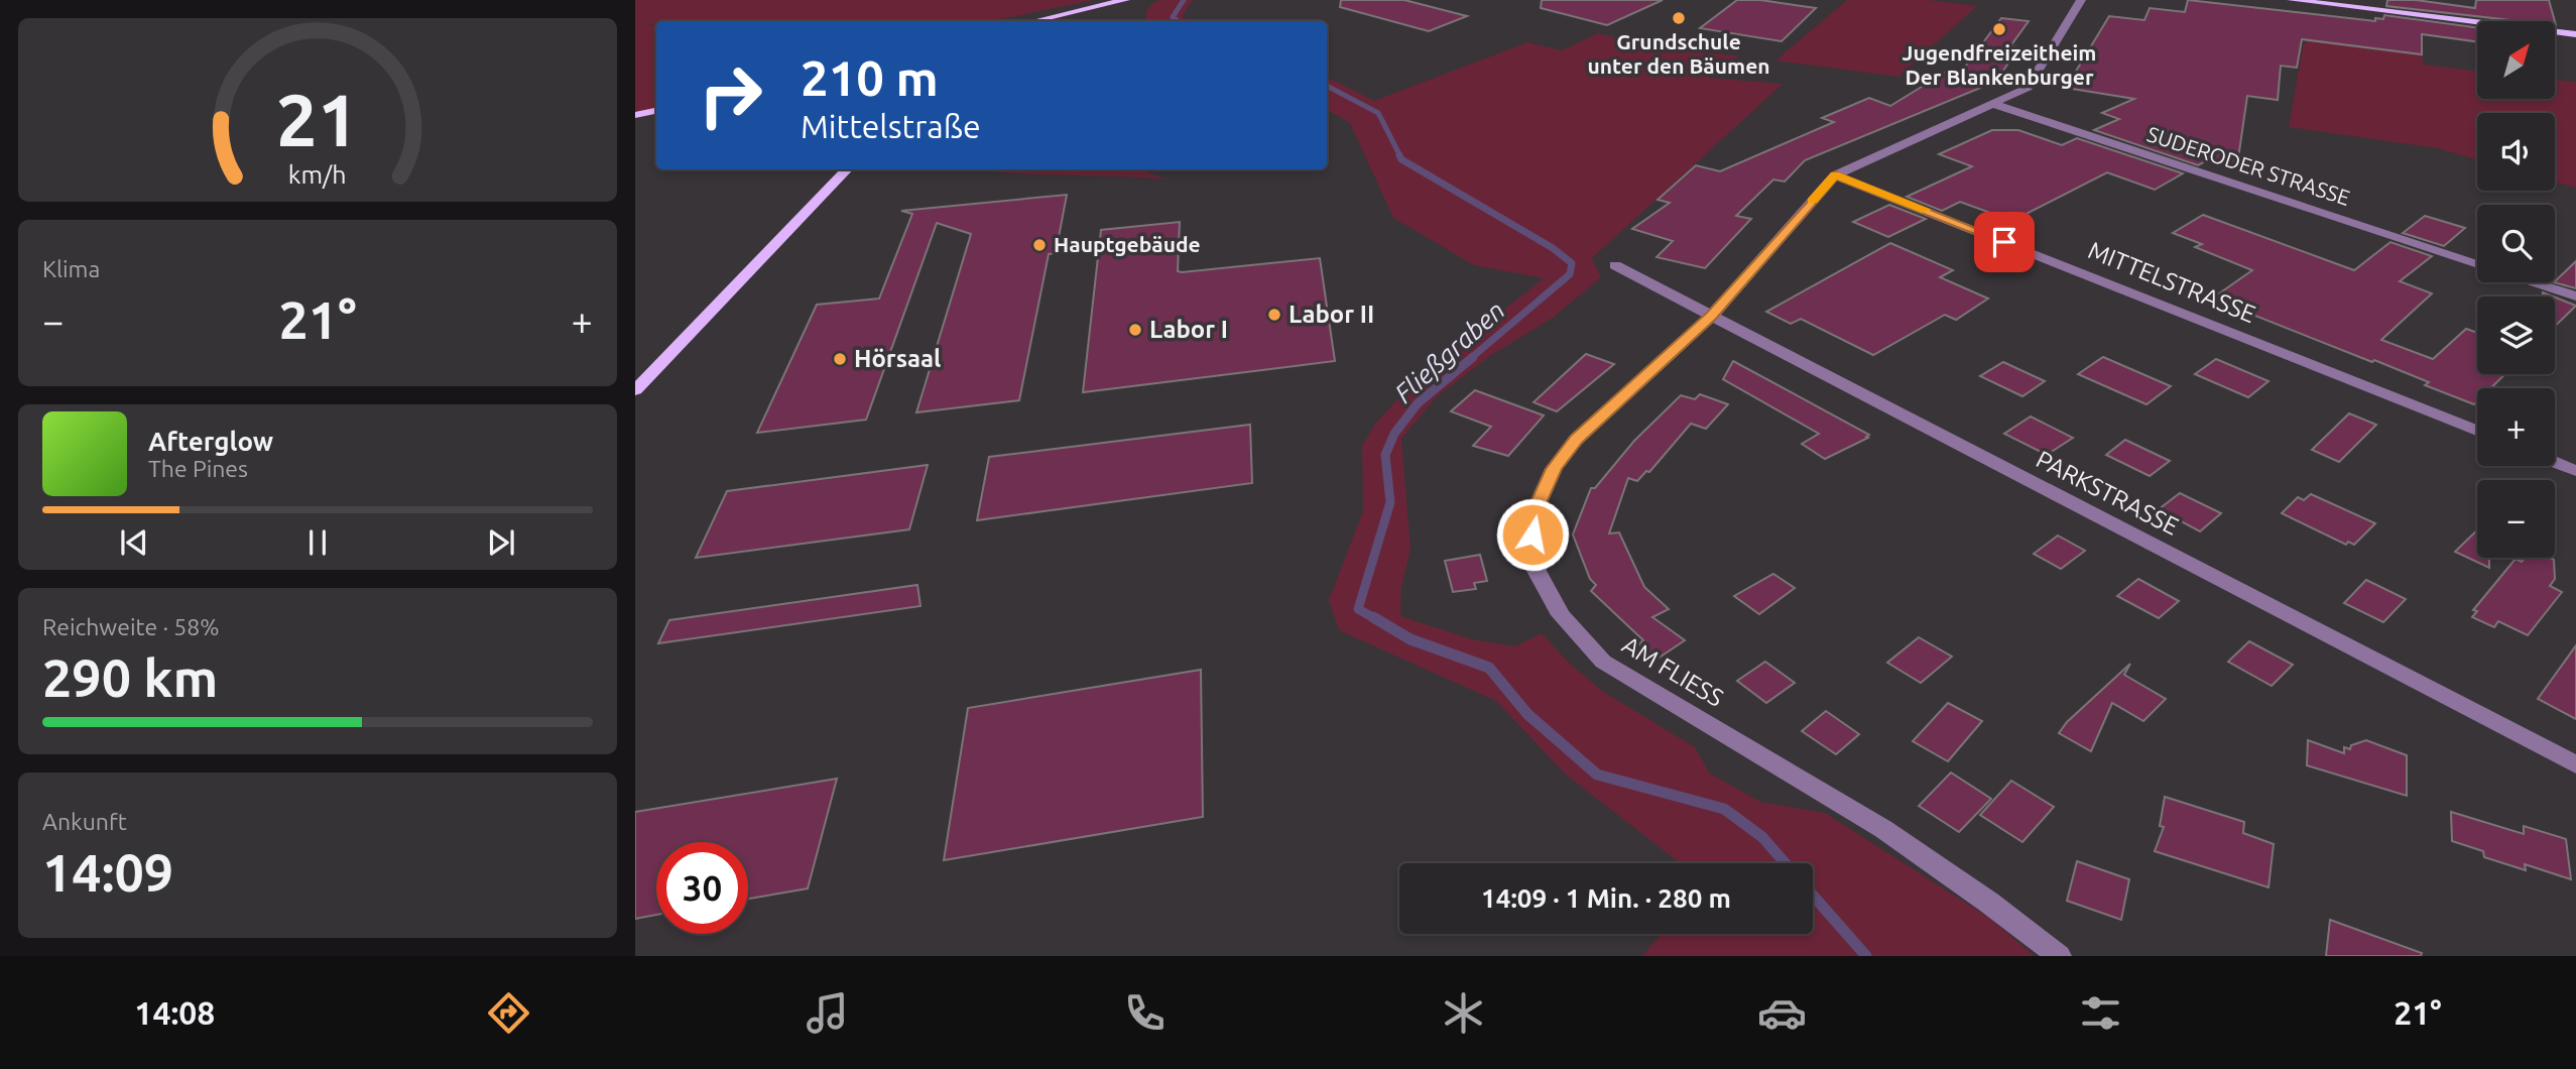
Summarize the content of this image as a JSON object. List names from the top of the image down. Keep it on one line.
{"streets":{"street":["SUDERODER STRASSE","MITTELSTRASSE","PARKSTRASSE","AM FLIESS"]},"crossings":[["MITTELSTRASSE","AM FLIESS"],["PARKSTRASSE","AM FLIESS"]],"water":["Fließgraben"],"places":["Grundschule unter den Bäumen","Jugendfreizeitheim Der Blankenburger","Hauptgebäude","Labor II","Labor I","Hörsaal"],"north":"top right","page":{"map_buttons":["+","−"],"turn":["210 m","Mittelstraße"],"tile":["Klima",["Reichweite · 58%","290 km"],["Ankunft","14:09"]],"heat":["−","21°","+"],"song":["Afterglow","The Pines"],"limit":"30","trip":"14:09 · 1 Min. · 280 m","tabs":["14:08","21°"],"gauge":["21","km/h"]}}
